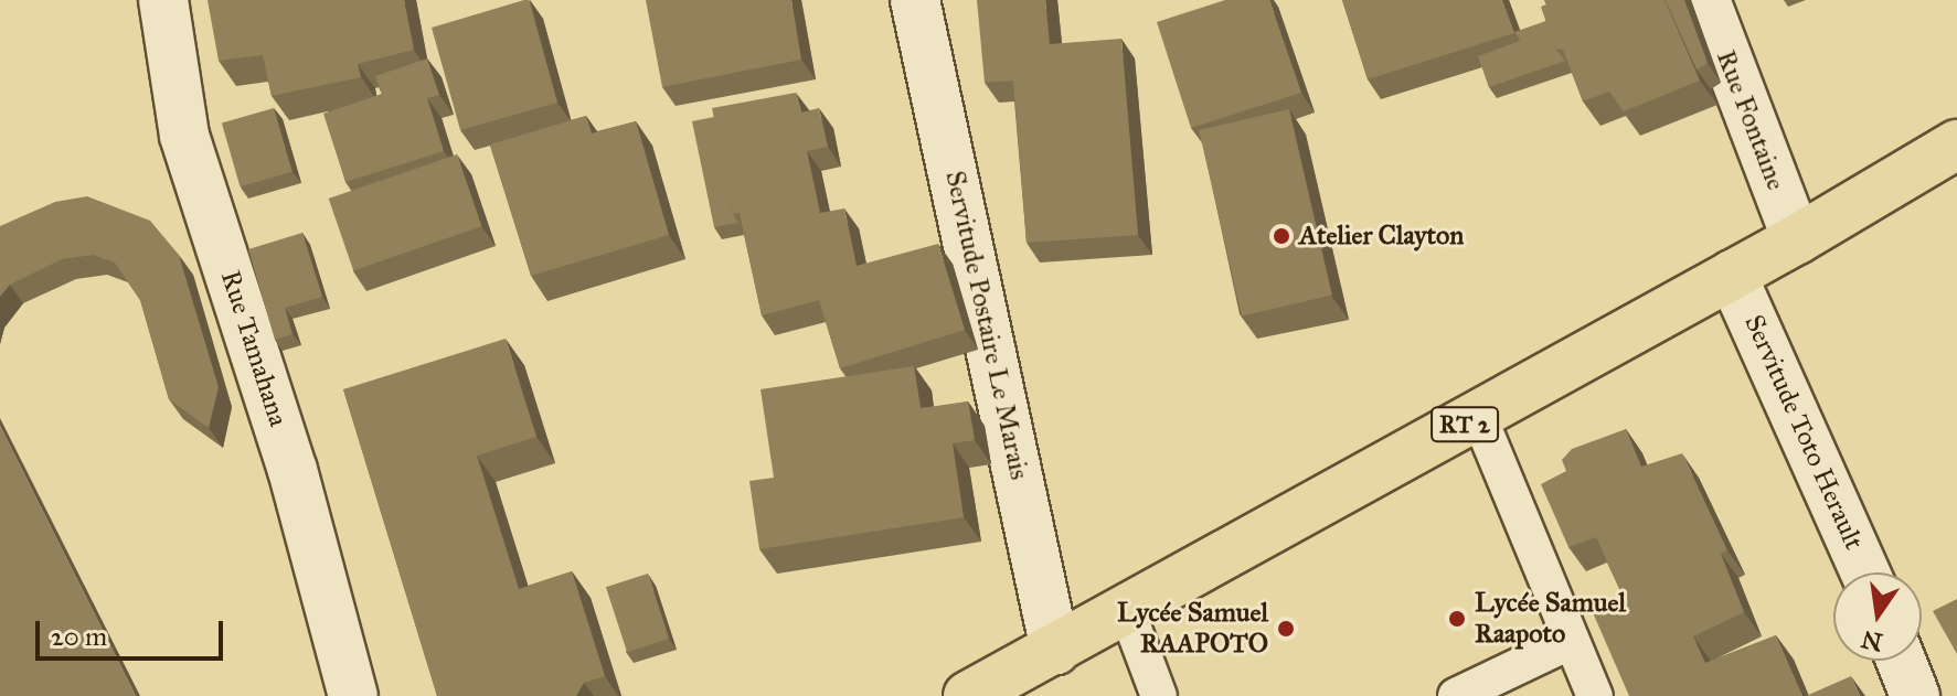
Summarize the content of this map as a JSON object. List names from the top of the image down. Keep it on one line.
{"streets":{"main road":["RT 2"],"street":["Rue Fontaine","Servitude Postaire Le Marais","Rue Tamahana","Servitude Toto Herault"]},"crossings":[["Rue Fontaine","RT 2"],["Servitude Postaire Le Marais","RT 2"],["RT 2","Servitude Toto Herault"]],"places":["Atelier Clayton","Lycée Samuel Raapoto","Lycée Samuel RAAPOTO"],"scale_bar":"20 m","north":"bottom"}
